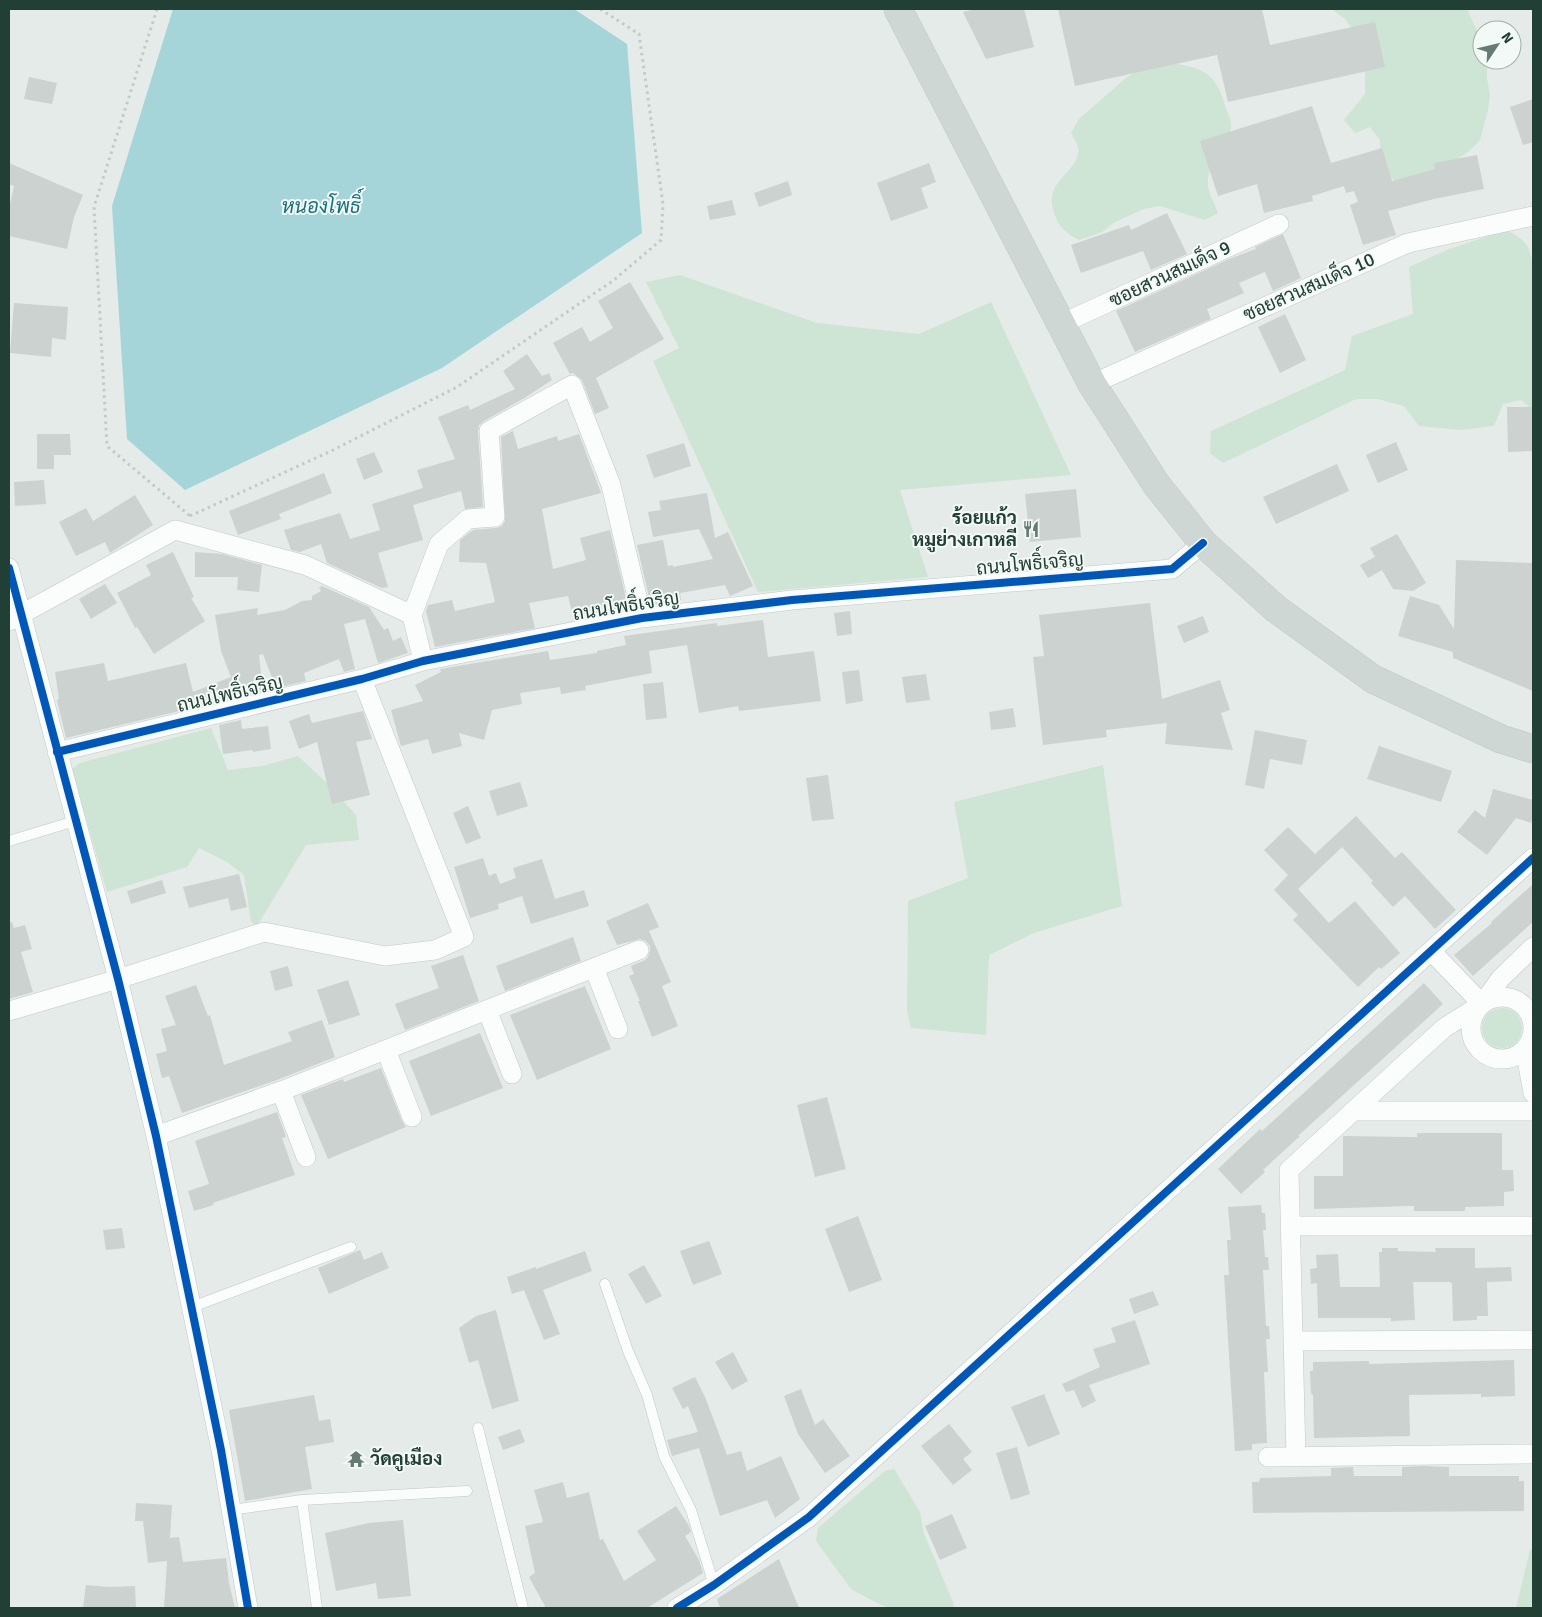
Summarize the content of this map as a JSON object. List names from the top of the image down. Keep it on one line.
{"streets":{"street":["ซอยสวนสมเด็จ 9","ซอยสวนสมเด็จ 10","ถนนโพธิ์เจริญ"]},"water":["หนองโพธิ์"],"places":{"restaurant":["ร้อยแก้ว หมูย่างเกาหลี"],"temple":["วัดคูเมือง"]},"north":"top right"}
